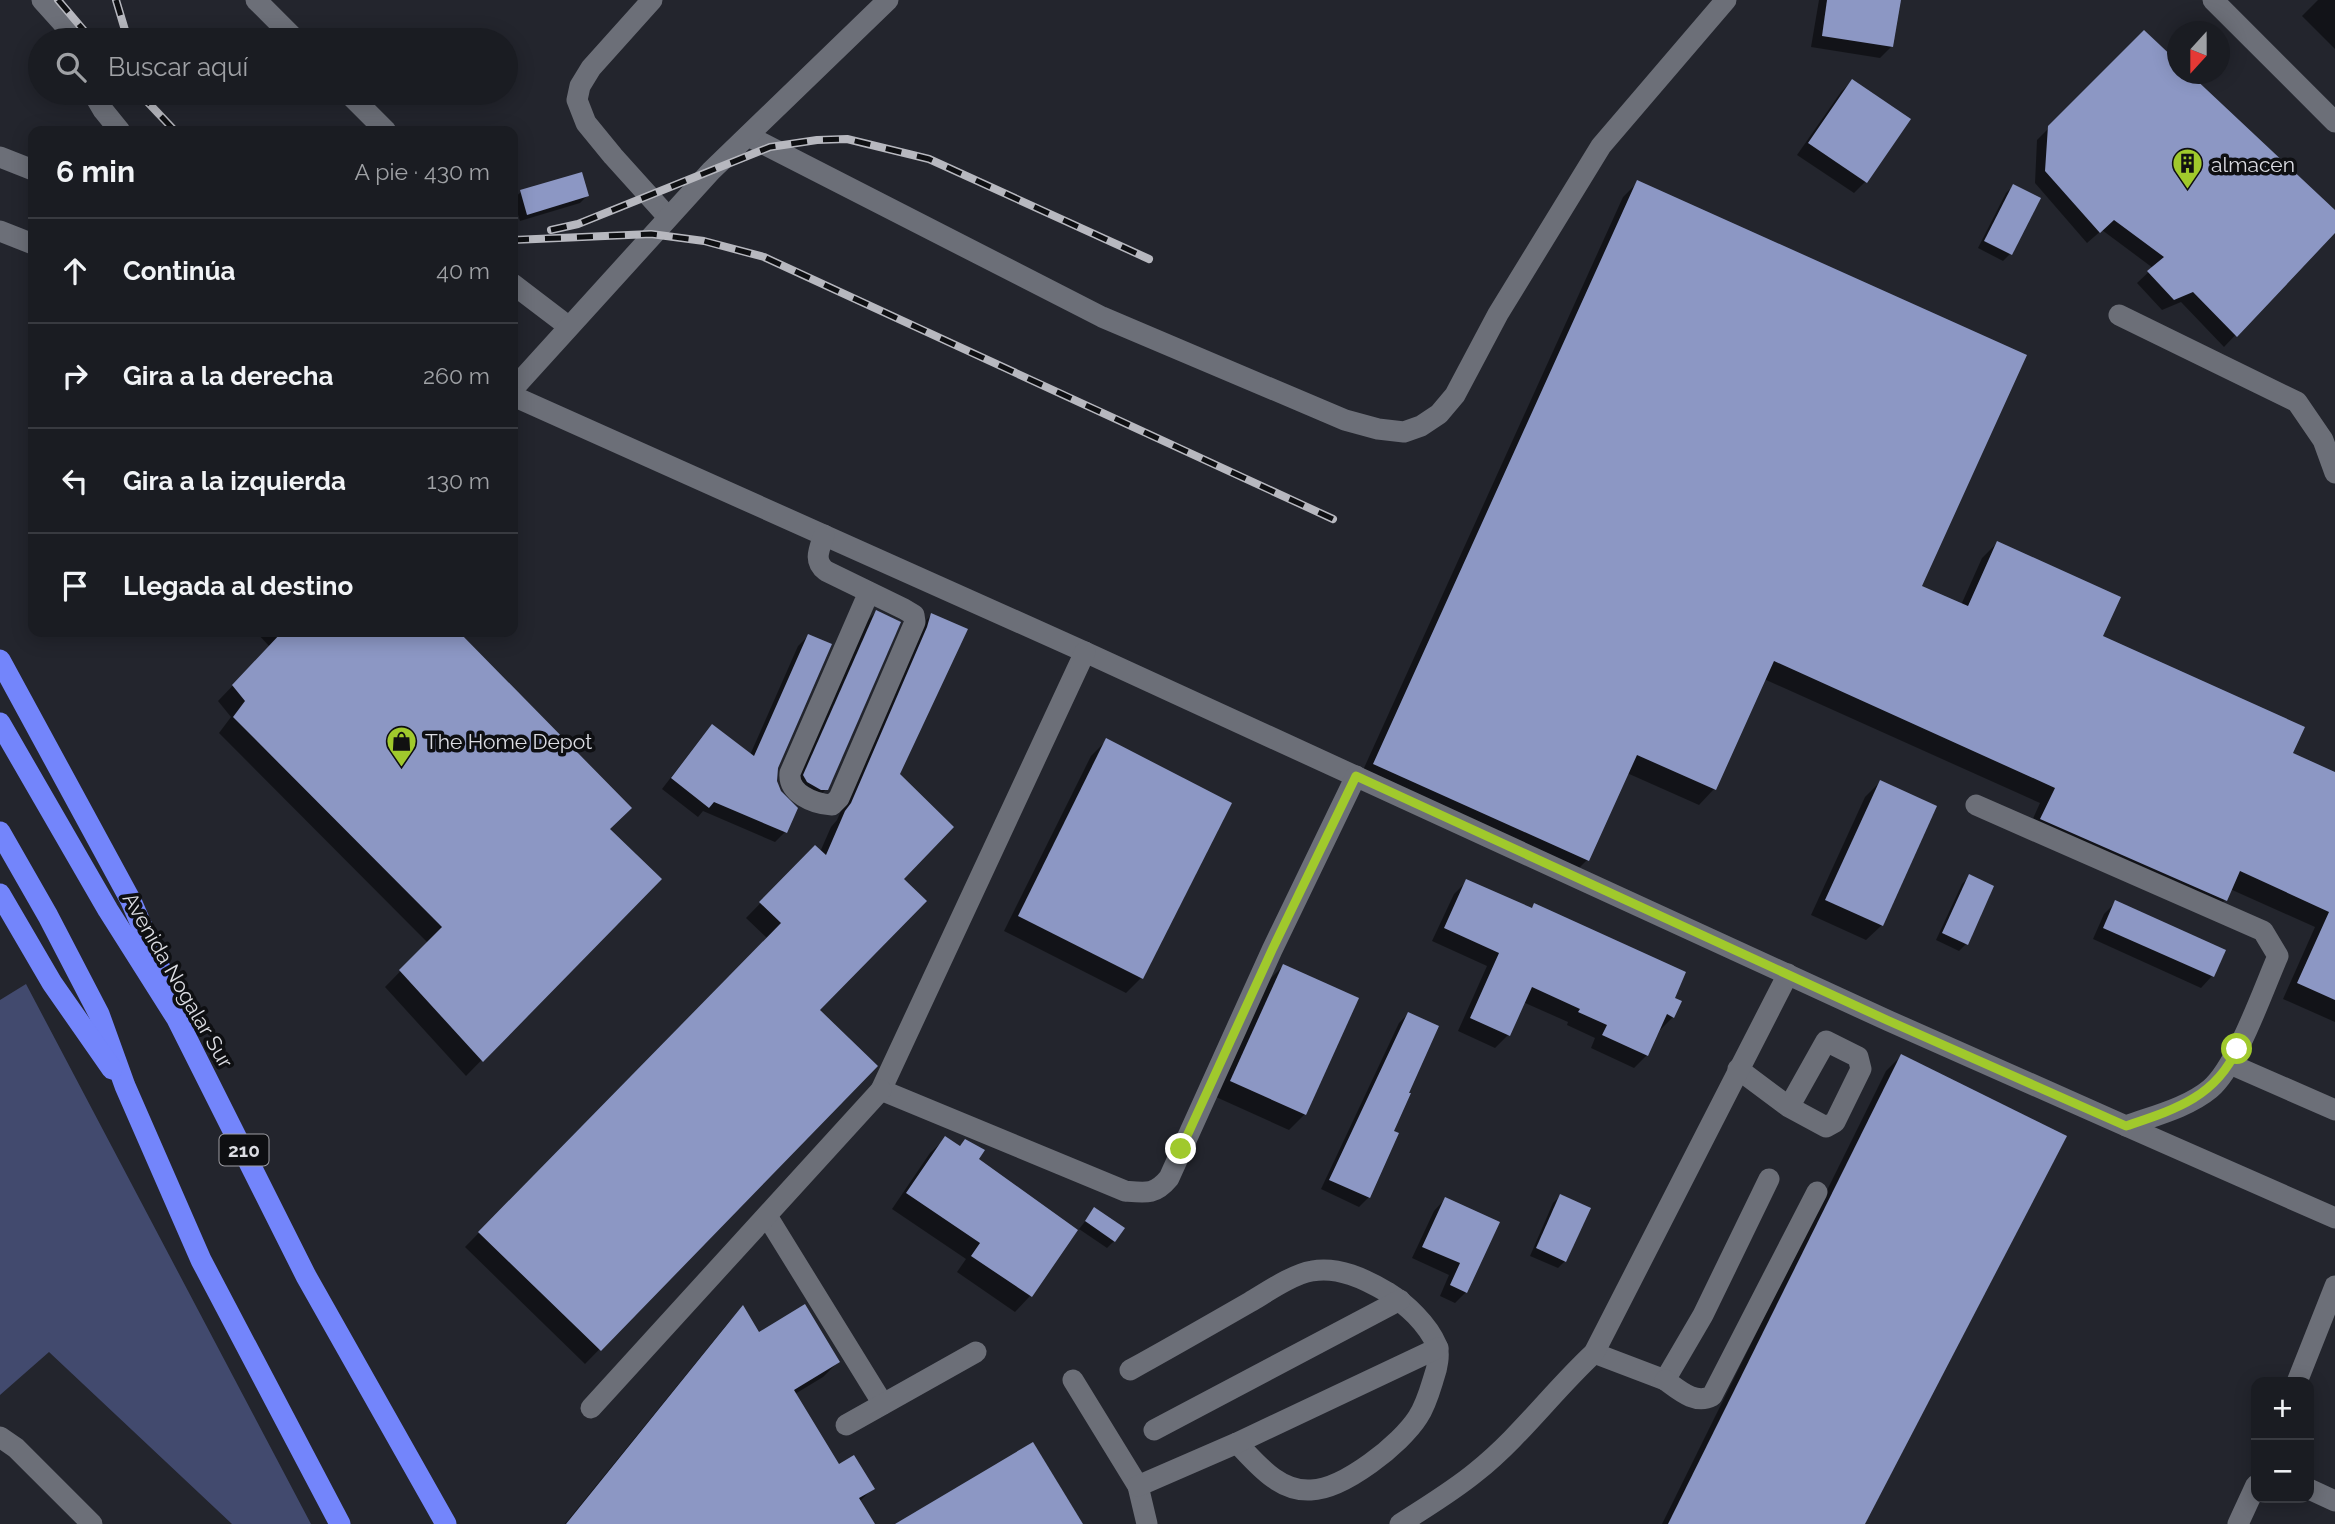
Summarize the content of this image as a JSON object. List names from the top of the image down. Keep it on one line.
{"streets":{"highway":["Avenida Nogalar Sur","210"]},"places":{"building":["almacen"],"shop":["The Home Depot"]},"north":"bottom","page":{"search":"Buscar aquí","heading":["6 min","A pie · 430 m"],"list":[["Continúa","40 m"],["Gira a la derecha","260 m"],["Gira a la izquierda","130 m"],"Llegada al destino"],"map_buttons":["+","−"]}}
